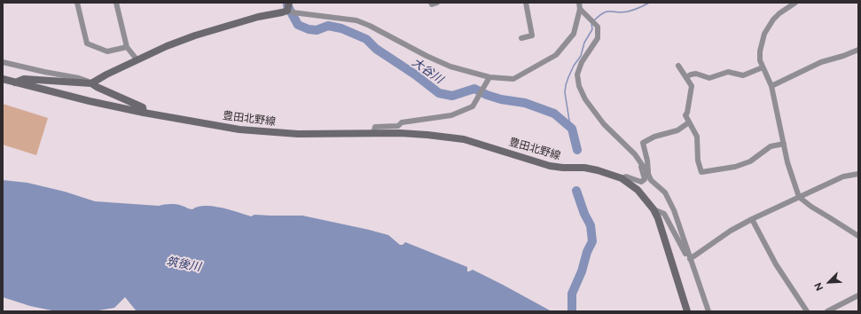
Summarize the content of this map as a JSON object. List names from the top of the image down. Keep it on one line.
{"streets":{"main road":["豊田北野線"]},"water":["大谷川","筑後川"],"north":"bottom left"}
